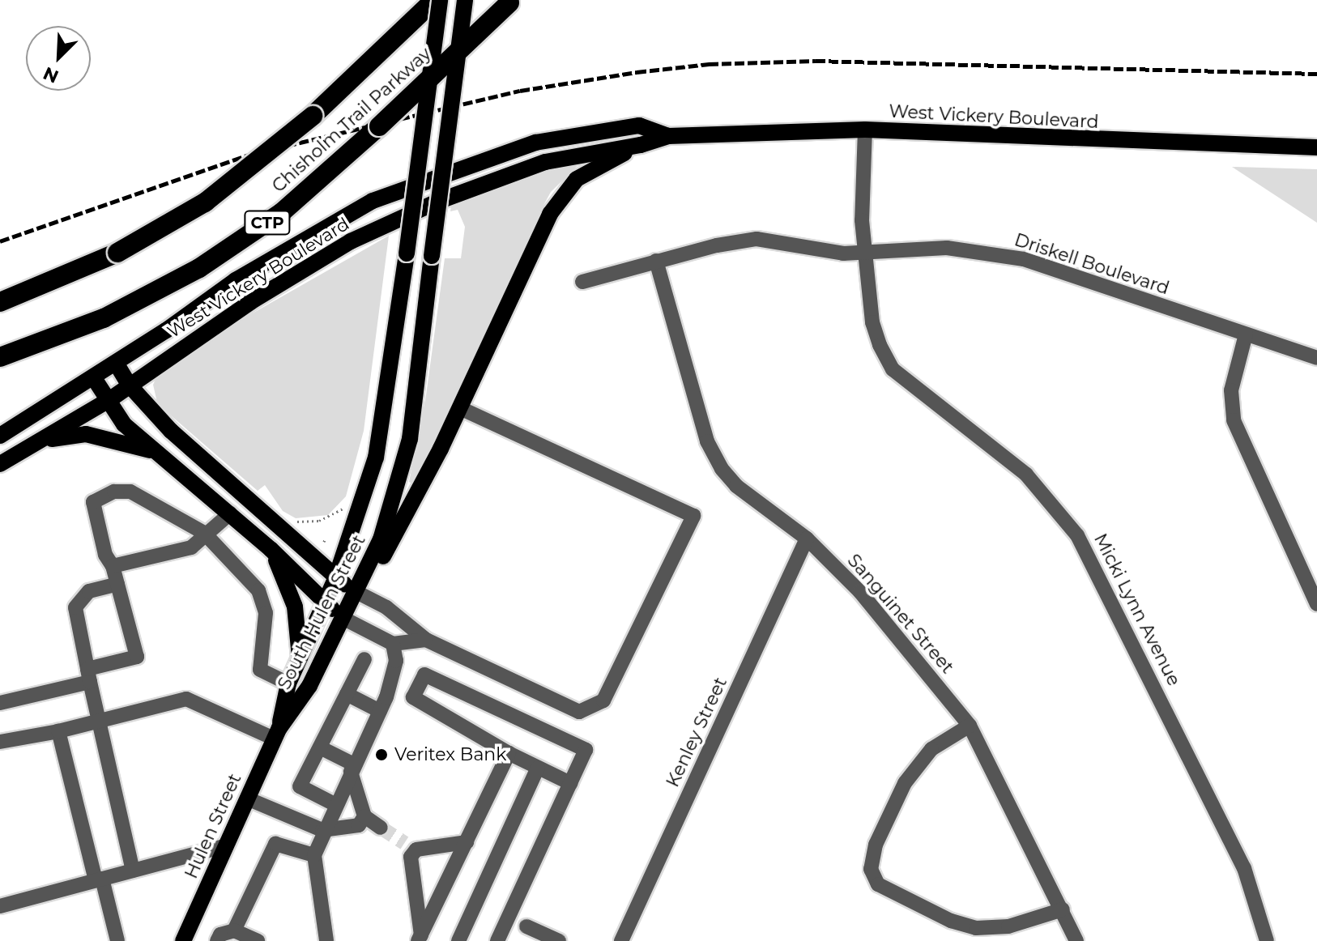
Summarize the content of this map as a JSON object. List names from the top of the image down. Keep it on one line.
{"streets":{"highway":["Chisholm Trail Parkway","CTP"],"main road":["West Vickery Boulevard","South Hulen Street","Hulen Street"],"street":["Driskell Boulevard","Micki Lynn Avenue","Sanguinet Street","Kenley Street"]},"crossings":[["West Vickery Boulevard","Micki Lynn Avenue"],["Driskell Boulevard","Micki Lynn Avenue"],["Driskell Boulevard","Sanguinet Street"],["South Hulen Street","Hulen Street"],["Sanguinet Street","Kenley Street"]],"places":["Veritex Bank"],"north":"bottom left"}
